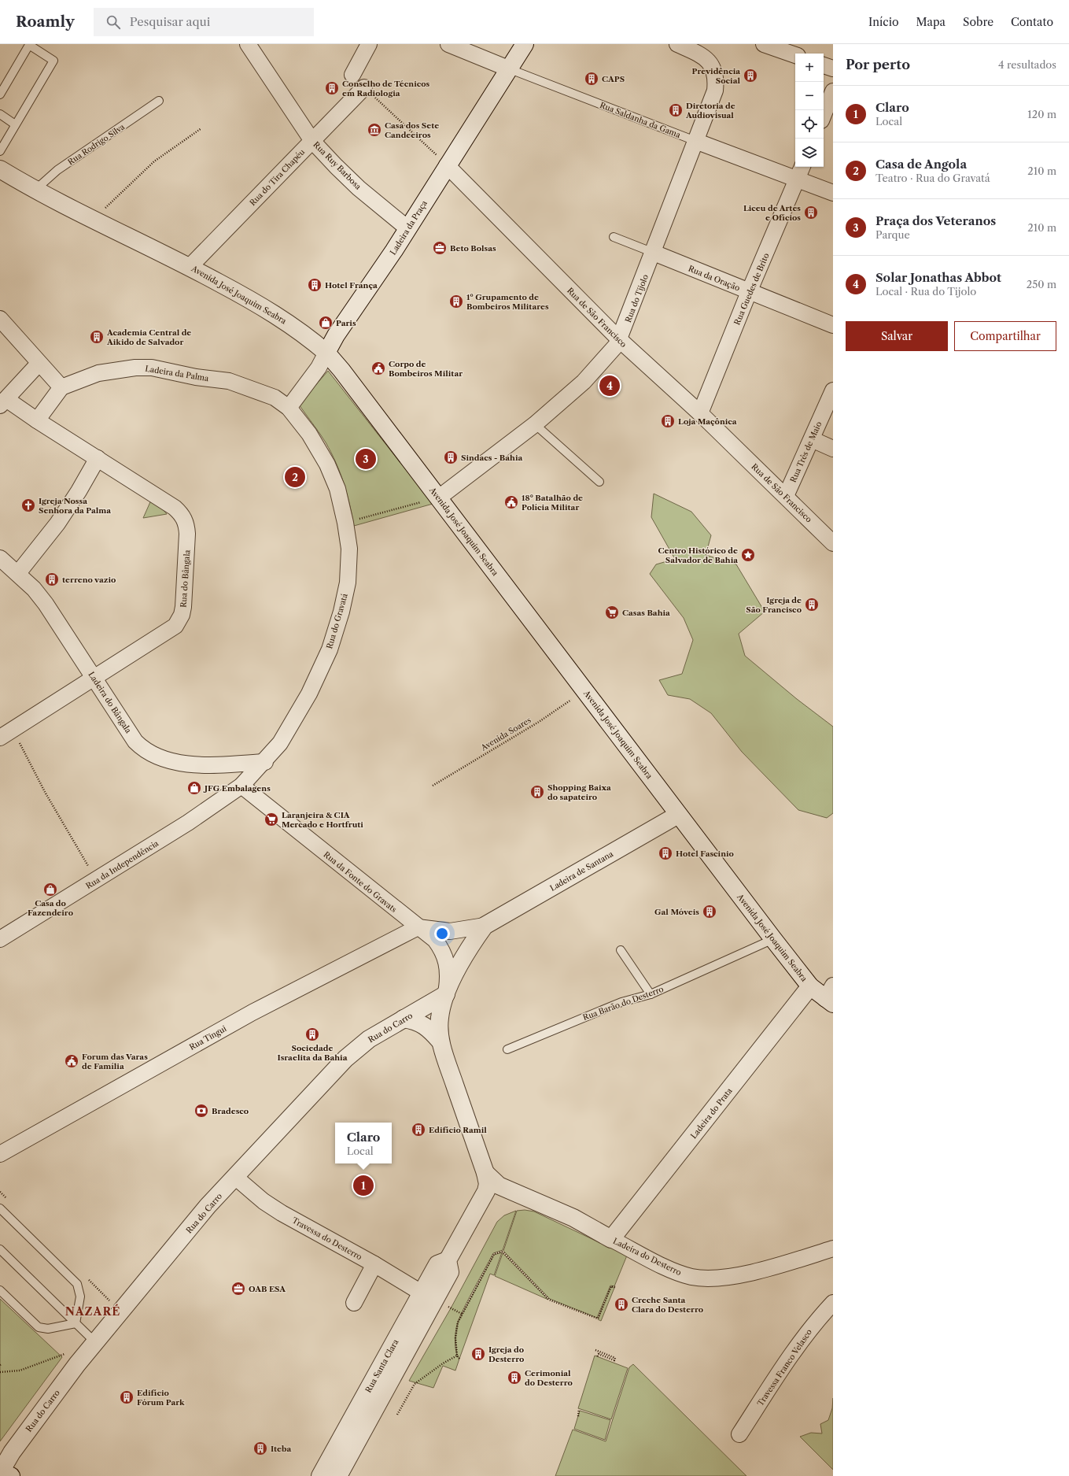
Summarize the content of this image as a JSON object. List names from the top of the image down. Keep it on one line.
{"streets":{"street":["Rua Saldanha da Gama","Rua Ruy Barbosa","Rua do Tira Chapéu","Ladeira da Praça","Rua da Oração","Rua Guedes de Brito","Avenida José Joaquim Seabra","Rua do Tijolo","Rua de São Francisco","Ladeira da Palma","Rua Três de Maio","Rua do Bângala","Rua do Gravatá","Ladeira do Bângala","Rua da Independência","Ladeira de Santana","Rua da Fonte do Gravats","Rua do Carro","Rua Tingui","Ladeira do Prata","Travessa do Desterro","Ladeira do Desterro","Rua Santa Clara","Travessa Franco Velasco"],"lane":["Rua Rodrigo Silva","Rua Barão do Desterro"],"path":["Avenida Soares"]},"crossings":[["Rua Saldanha da Gama","Ladeira da Praça"],["Rua Saldanha da Gama","Rua Guedes de Brito"],["Rua Saldanha da Gama","Rua do Tijolo"],["Rua Rodrigo Silva","Avenida José Joaquim Seabra"],["Rua Ruy Barbosa","Rua do Tira Chapéu"],["Rua Ruy Barbosa","Ladeira da Praça"],["Rua do Tira Chapéu","Avenida José Joaquim Seabra"],["Ladeira da Praça","Avenida José Joaquim Seabra"],["Ladeira da Praça","Rua de São Francisco"],["Ladeira da Praça","Ladeira da Palma"],["Ladeira da Praça","Rua do Gravatá"],["Rua da Oração","Rua Guedes de Brito"],["Rua da Oração","Rua do Tijolo"],["Rua Guedes de Brito","Rua de São Francisco"],["Avenida José Joaquim Seabra","Rua do Tijolo"],["Avenida José Joaquim Seabra","Avenida Soares"],["Avenida José Joaquim Seabra","Ladeira de Santana"],["Avenida José Joaquim Seabra","Rua Barão do Desterro"],["Avenida José Joaquim Seabra","Ladeira do Prata"],["Rua do Tijolo","Rua de São Francisco"],["Rua de São Francisco","Rua Três de Maio"],["Ladeira da Palma","Rua do Gravatá"],["Rua do Bângala","Ladeira do Bângala"],["Rua do Gravatá","Ladeira do Bângala"],["Rua do Gravatá","Rua da Independência"],["Rua do Gravatá","Rua da Fonte do Gravats"],["Rua da Independência","Rua da Fonte do Gravats"],["Ladeira de Santana","Rua da Fonte do Gravats"],["Ladeira de Santana","Rua do Carro"],["Ladeira de Santana","Rua Tingui"],["Rua da Fonte do Gravats","Rua do Carro"],["Rua da Fonte do Gravats","Rua Tingui"],["Rua do Carro","Travessa do Desterro"],["Ladeira do Prata","Ladeira do Desterro"],["Travessa do Desterro","Rua Santa Clara"],["Ladeira do Desterro","Rua Santa Clara"]],"districts":["NAZARÉ"],"places":{"building":["Previdência Social","CAPS","Conselho de Técnicos em Radiologia","Diretoria de Audiovisual","Liceu de Artes e Ofícios","Hotel França","1º Grupamento de Bombeiros Militares","Academia Central de Aikido de Salvador","Loja Maçônica","Sindacs - Bahia","terreno vazio","Igreja de São Francisco","Shopping Baixa do sapateiro","Hotel Fascinio","Gal Móveis","Sociedade Israelita da Bahia","Edifício Ramil","Creche Santa Clara do Desterro","Igreja do Desterro","Cerimonial do Desterro","Edifício Fórum Park","Iteba"],"museum":["Casa dos Sete Candeeiros"],"office":["Beto Bolsas","OAB ESA"],"shop":["Paris","JFG Embalagens","Casa do Fazendeiro"],"public building":["Corpo de Bombeiros Militar","18º Batalhão de Polícia Militar","Forum das Varas de Família"],"church":["Igreja Nossa Senhora da Palma"],"place":["Centro Histórico de Salvador de Bahia"],"supermarket":["Casas Bahia","Laranjeira & CIA Mercado e Hortfruti"],"bank":["Bradesco"]},"page":{"header":"Roamly","search":"Pesquisar aqui","nav":["Início","Mapa","Sobre","Contato"],"heading":["Por perto","4 resultados"],"map_buttons":["+","−"],"list":[{"mark":"1","name":"Claro","note":"Local","value":"120 m"},{"mark":"2","name":"Casa de Angola","note":"Teatro · Rua do Gravatá","value":"210 m"},{"mark":"3","name":"Praça dos Veteranos","note":"Parque","value":"210 m"},{"mark":"4","name":"Solar Jonathas Abbot","note":"Local · Rua do Tijolo","value":"250 m"}],"buttons":["Salvar","Compartilhar"],"pins":["4","3","2","1"],"popup":["Claro","Local"]}}
